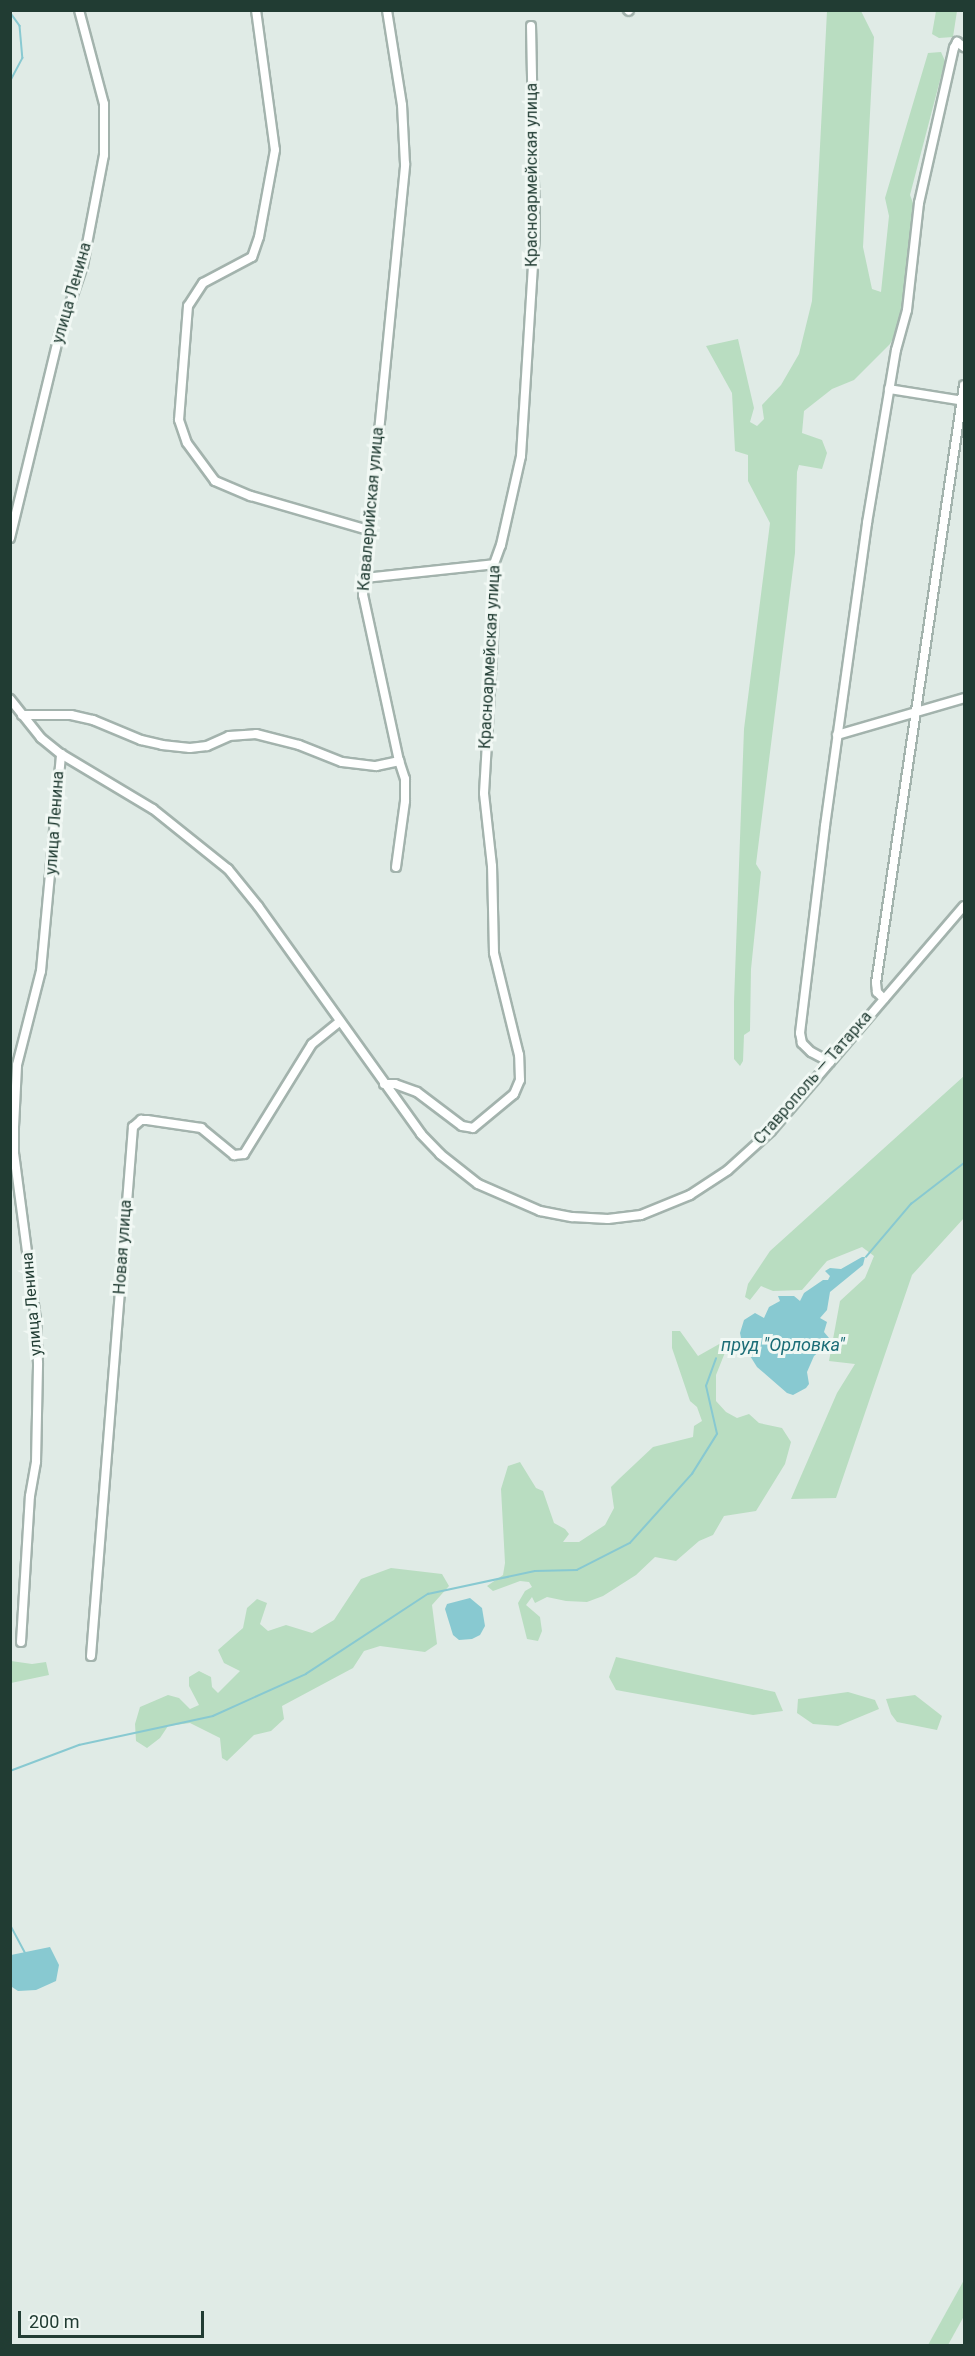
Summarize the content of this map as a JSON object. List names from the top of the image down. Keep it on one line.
{"streets":{"street":["Красноармейская улица","улица Ленина","Кавалерийская улица","Ставрополь — Татарка","Новая улица"]},"crossings":[["Красноармейская улица","Ставрополь — Татарка"],["улица Ленина","Ставрополь — Татарка"],["Ставрополь — Татарка","Новая улица"]],"water":["пруд \"Орловка\""],"scale_bar":"200 m"}
